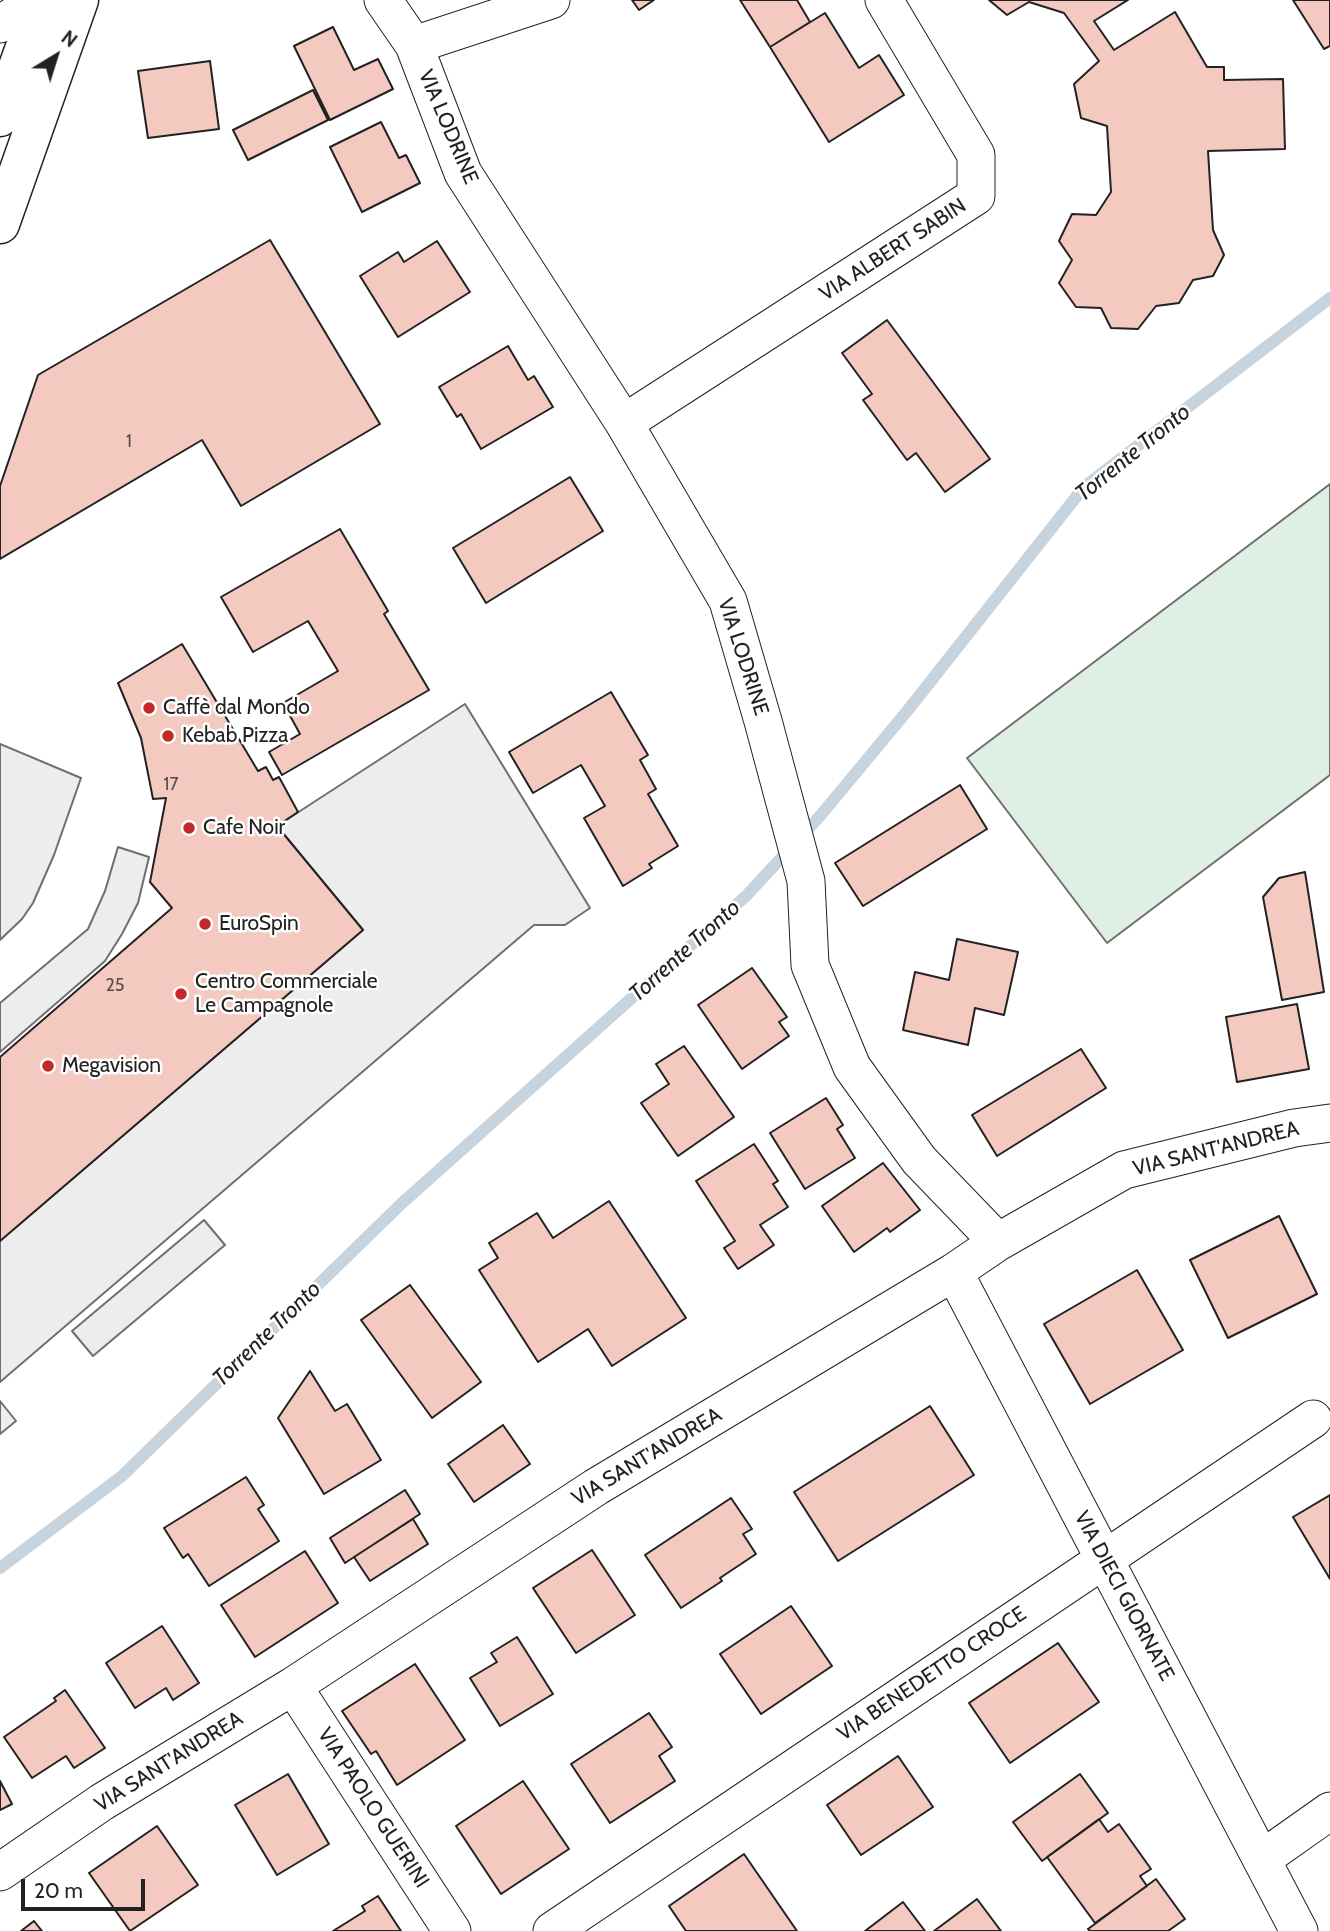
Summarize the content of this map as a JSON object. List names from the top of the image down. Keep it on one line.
{"streets":{"street":["VIA LODRINE","VIA ALBERT SABIN","VIA SANT'ANDREA","VIA DIECI GIORNATE","VIA BENEDETTO CROCE","VIA PAOLO GUERINI"]},"crossings":[["VIA LODRINE","VIA ALBERT SABIN"],["VIA LODRINE","VIA SANT'ANDREA"],["VIA SANT'ANDREA","VIA DIECI GIORNATE"],["VIA SANT'ANDREA","VIA PAOLO GUERINI"],["VIA DIECI GIORNATE","VIA BENEDETTO CROCE"]],"water":["Torrente Tronto"],"places":["Caffè dal Mondo","Kebab Pizza","Cafe Noir","EuroSpin","Centro Commerciale Le Campagnole","Megavision"],"house_numbers":["1","17","25"],"scale_bar":"20 m","north":"top right"}
